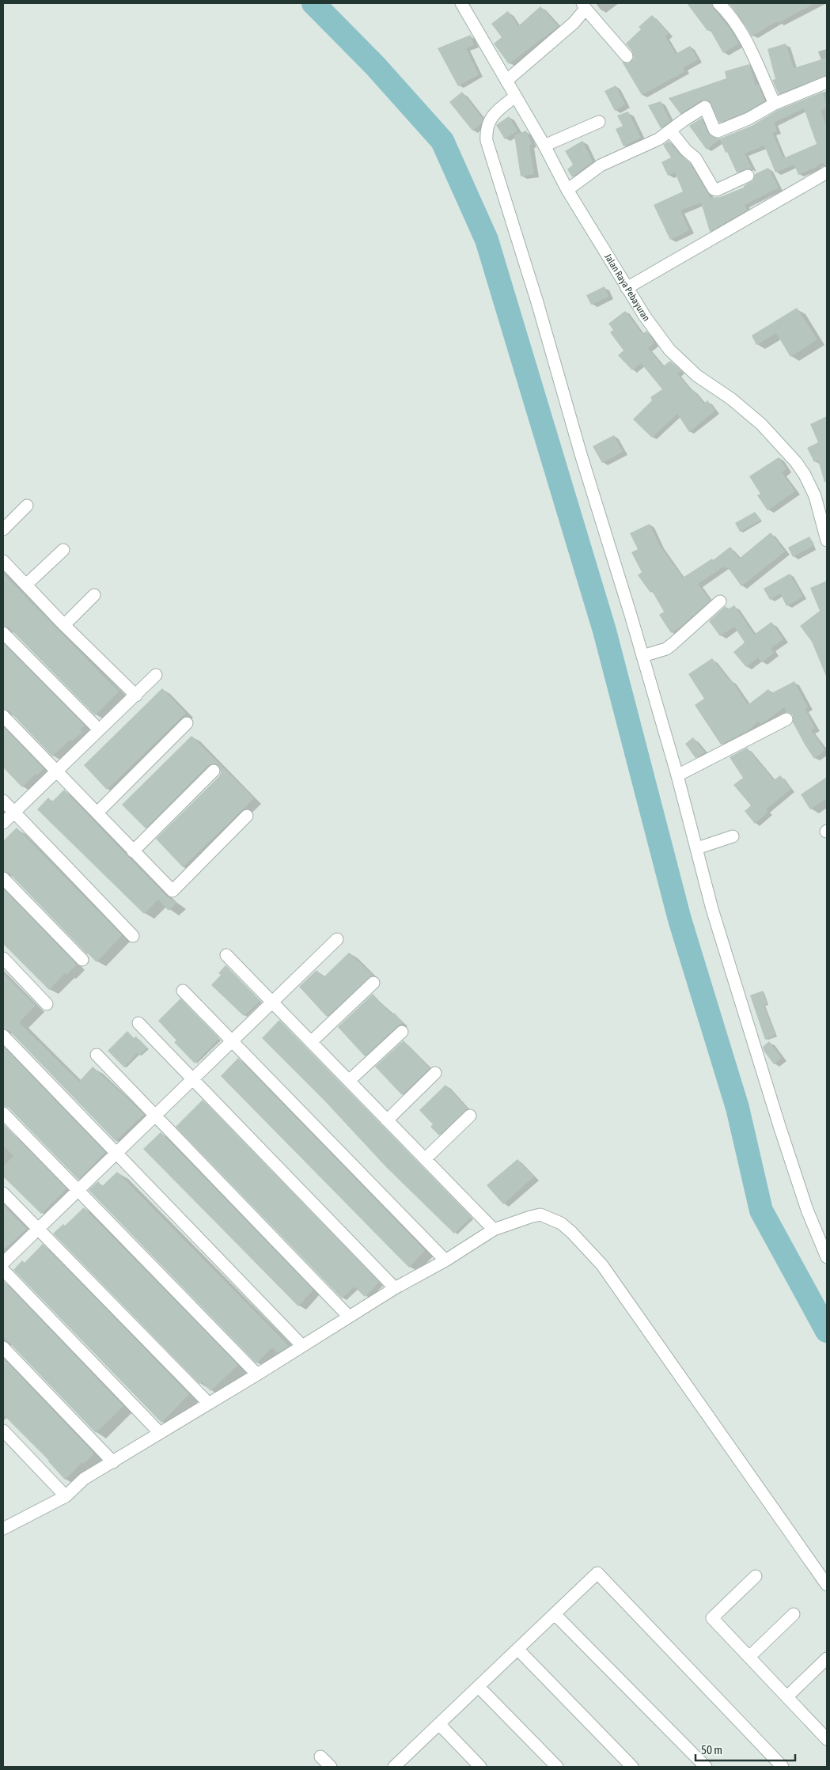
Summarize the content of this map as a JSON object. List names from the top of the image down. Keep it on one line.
{"streets":{"street":["Jalan Raya Pebayuran"]},"scale_bar":"50 m"}
